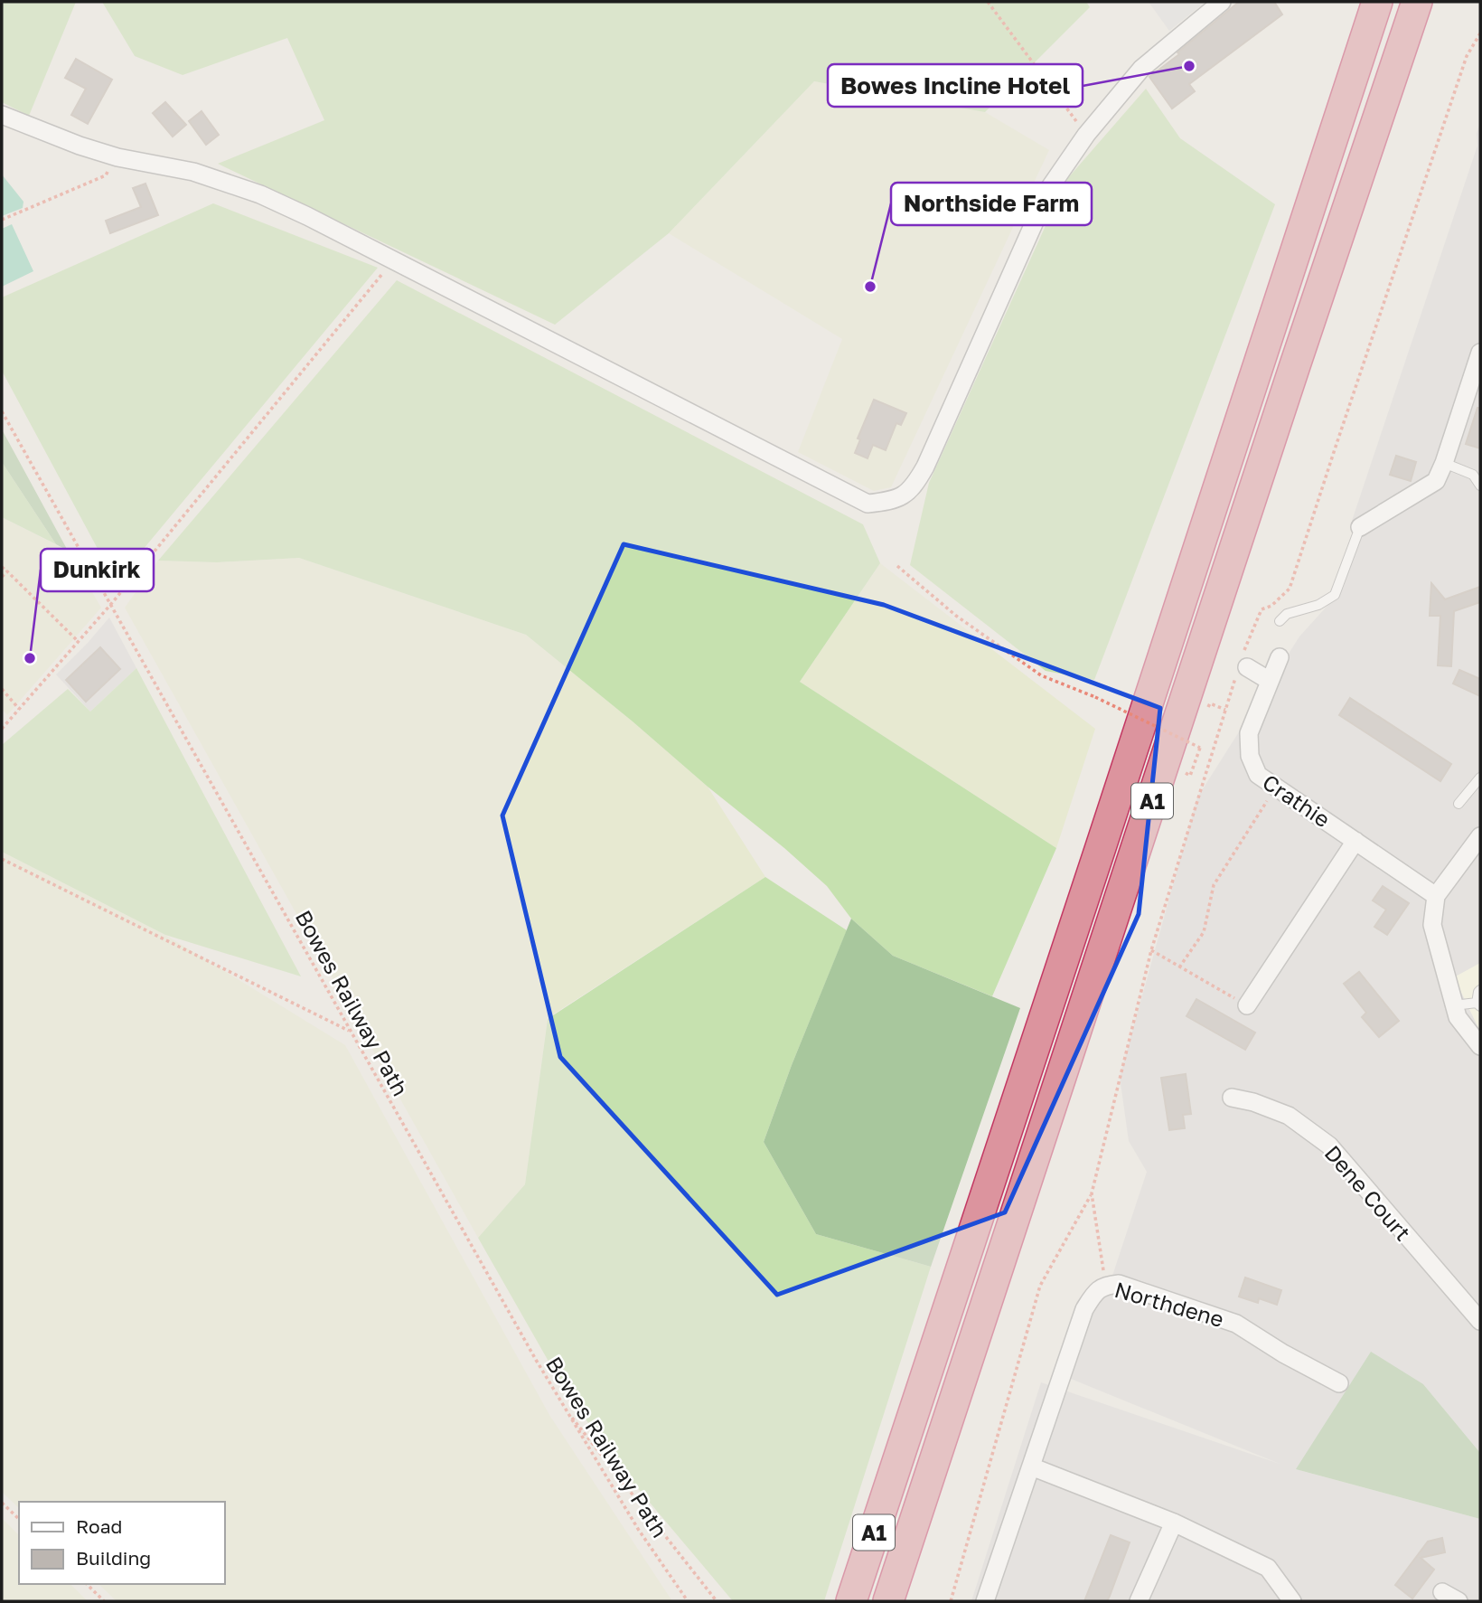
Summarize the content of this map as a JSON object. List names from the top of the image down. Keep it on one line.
{"streets":{"highway":["A1"],"street":["Crathie","Dene Court","Northdene"],"path":["Bowes Railway Path"]},"places":["Bowes Incline Hotel","Northside Farm","Dunkirk"],"legend":["Road","Building"]}
